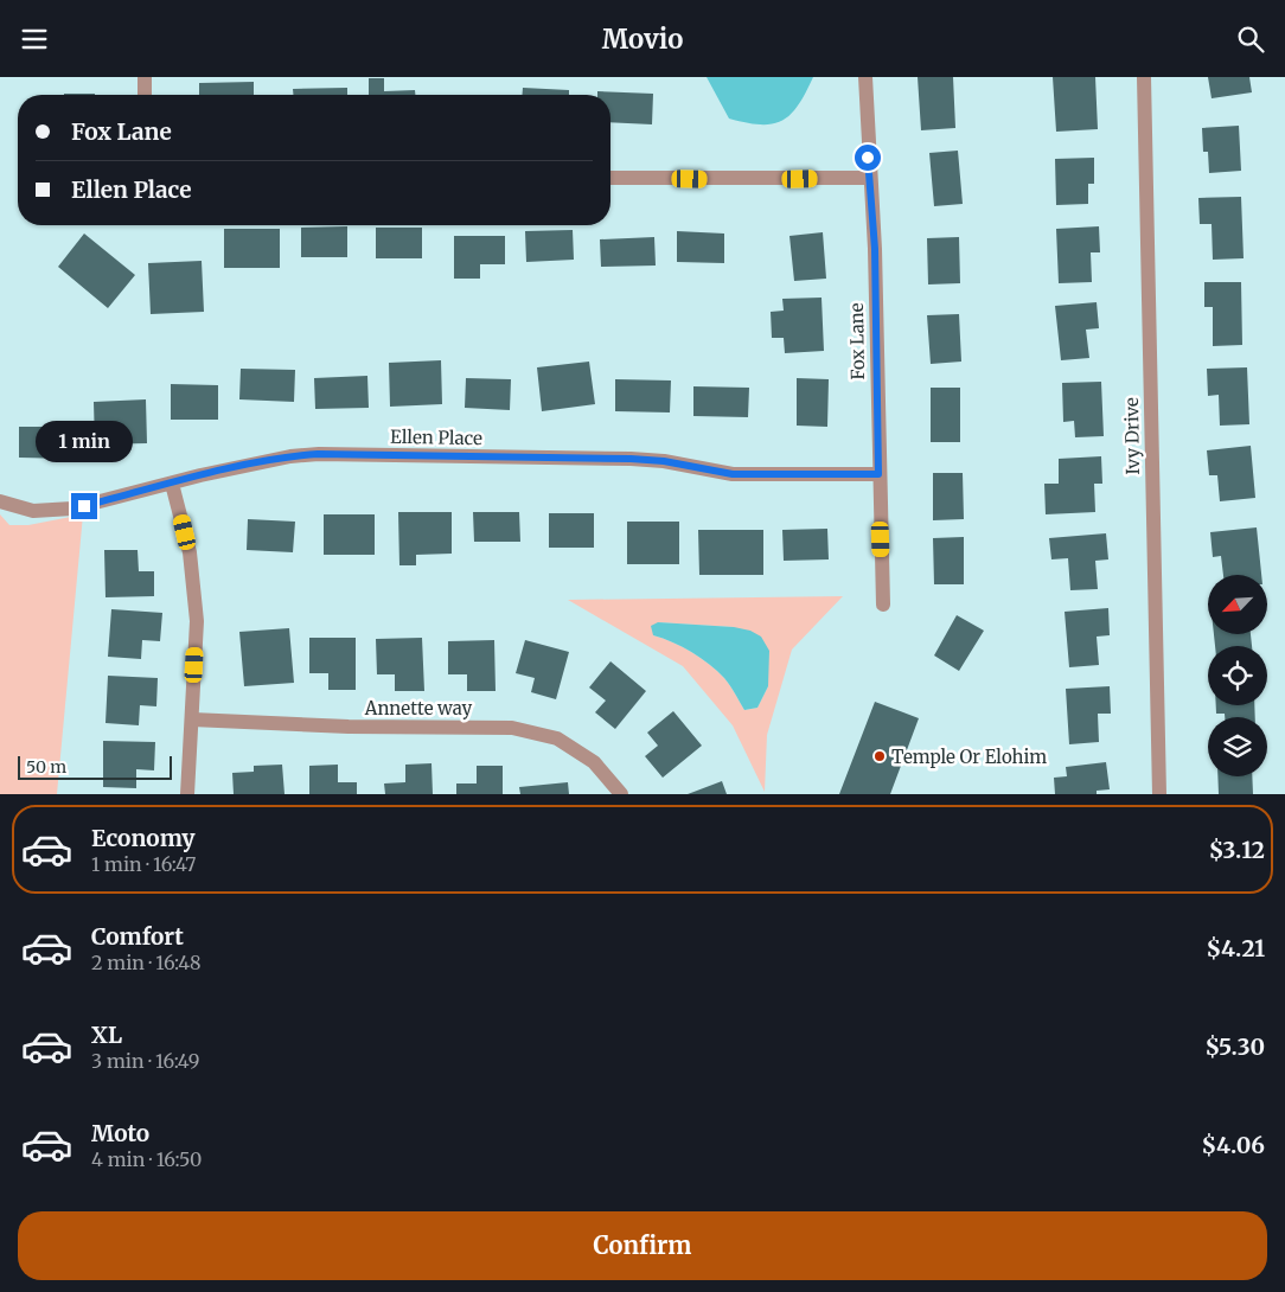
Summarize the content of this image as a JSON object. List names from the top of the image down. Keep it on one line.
{"streets":{"street":["Fox Lane","Ivy Drive","Ellen Place","Annette way"]},"crossings":[["Fox Lane","Ellen Place"]],"places":["Temple Or Elohim"],"scale_bar":"50 m","north":"bottom left","page":{"header":"Movio","banner":["Fox Lane","Ellen Place"],"bubble":"1 min","scale":"50 m","list":[{"name":"Economy","note":"1 min · 16:47","value":"$3.12"},{"name":"Comfort","note":"2 min · 16:48","value":"$4.21"},{"name":"XL","note":"3 min · 16:49","value":"$5.30"},{"name":"Moto","note":"4 min · 16:50","value":"$4.06"}],"buttons":"Confirm"}}
